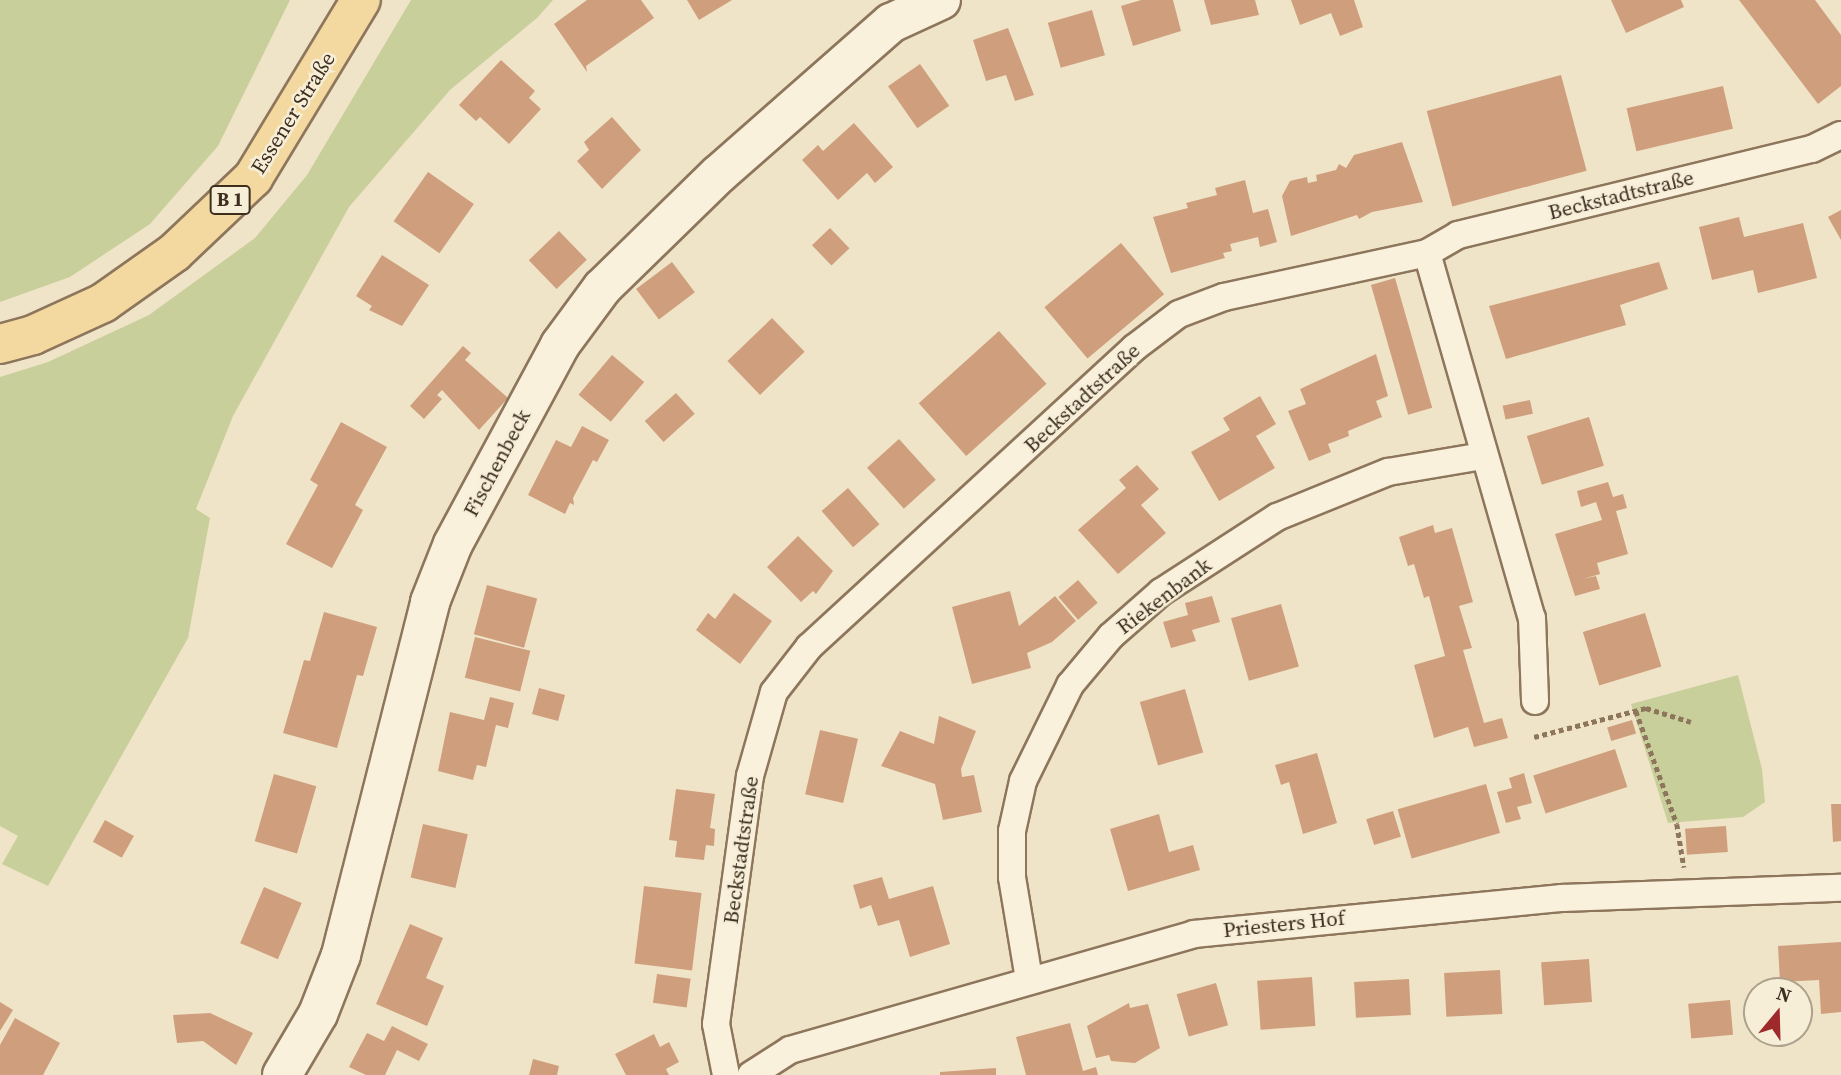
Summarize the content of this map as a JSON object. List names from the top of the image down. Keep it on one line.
{"streets":{"main road":["Essener Straße","B 1"],"street":["Beckstadtstraße","Fischenbeck","Riekenbank","Priesters Hof"]},"crossings":[["Riekenbank","Priesters Hof"]],"north":"top"}
